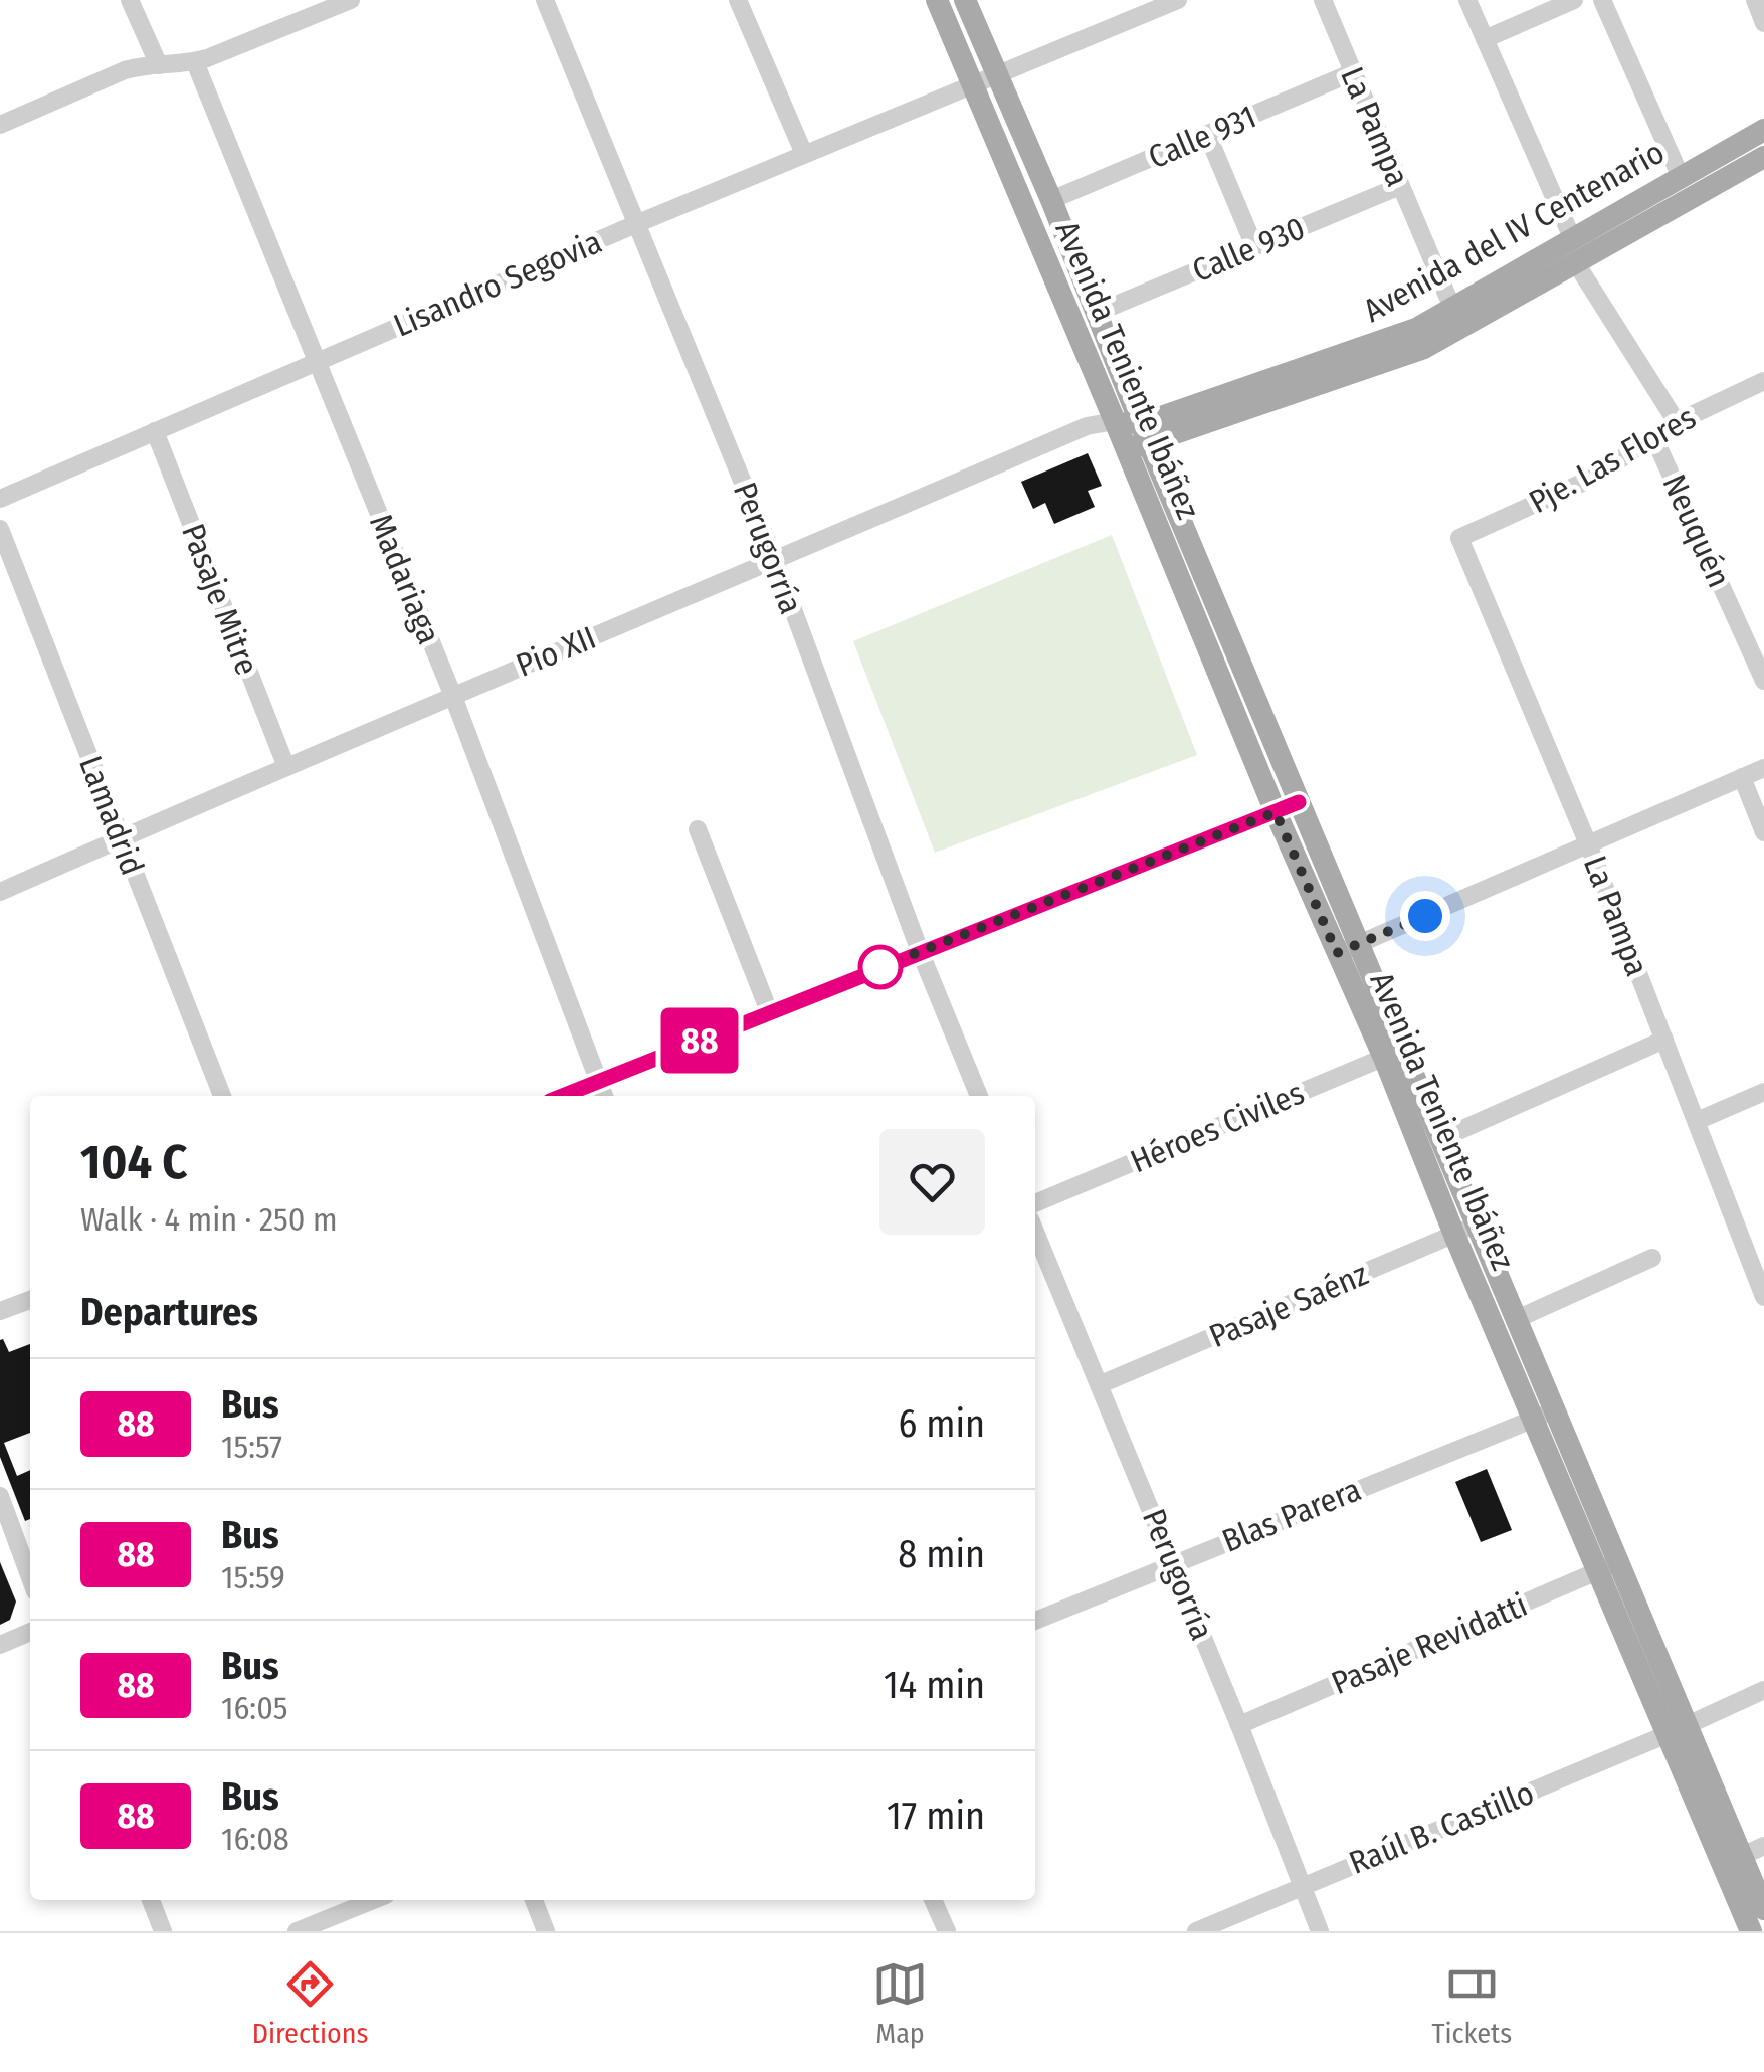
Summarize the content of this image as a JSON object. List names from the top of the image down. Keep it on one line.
{"streets":{"main road":["Avenida del IV Centenario","Avenida Teniente Ibáñez"],"street":["La Pampa","Calle 931","Calle 930","Lisandro Segovia","Pje. Las Flores","Neuquén","Perugorría","Madariaga","Pasaje Mitre","Pio XII","Lamadrid","Héroes Civiles","Pasaje Saénz","Blas Parera","Pasaje Revidatti","Raúl B. Castillo"]},"crossings":[["La Pampa","Calle 931"],["La Pampa","Avenida del IV Centenario"],["La Pampa","Calle 930"],["La Pampa","Pje. Las Flores"],["Calle 931","Avenida Teniente Ibáñez"],["Avenida del IV Centenario","Avenida Teniente Ibáñez"],["Avenida del IV Centenario","Neuquén"],["Calle 930","Avenida Teniente Ibáñez"],["Lisandro Segovia","Avenida Teniente Ibáñez"],["Lisandro Segovia","Perugorría"],["Lisandro Segovia","Madariaga"],["Lisandro Segovia","Pasaje Mitre"],["Avenida Teniente Ibáñez","Pio XII"],["Avenida Teniente Ibáñez","Héroes Civiles"],["Avenida Teniente Ibáñez","Pasaje Saénz"],["Avenida Teniente Ibáñez","Blas Parera"],["Avenida Teniente Ibáñez","Pasaje Revidatti"],["Avenida Teniente Ibáñez","Raúl B. Castillo"],["Pje. Las Flores","Neuquén"],["Perugorría","Pio XII"],["Perugorría","Pasaje Saénz"],["Perugorría","Blas Parera"],["Perugorría","Pasaje Revidatti"],["Perugorría","Raúl B. Castillo"],["Madariaga","Pio XII"],["Pasaje Mitre","Pio XII"],["Pio XII","Lamadrid"]],"lines":["bus line 88"],"page":{"on_map":"88","heading":[["104 C","Walk · 4 min · 250 m"],"Departures"],"list":[{"mark":"88","name":"Bus","note":"15:57","value":"6 min"},{"mark":"88","name":"Bus","note":"15:59","value":"8 min"},{"mark":"88","name":"Bus","note":"16:05","value":"14 min"},{"mark":"88","name":"Bus","note":"16:08","value":"17 min"}],"tabs":["Directions","Map","Tickets"]}}
